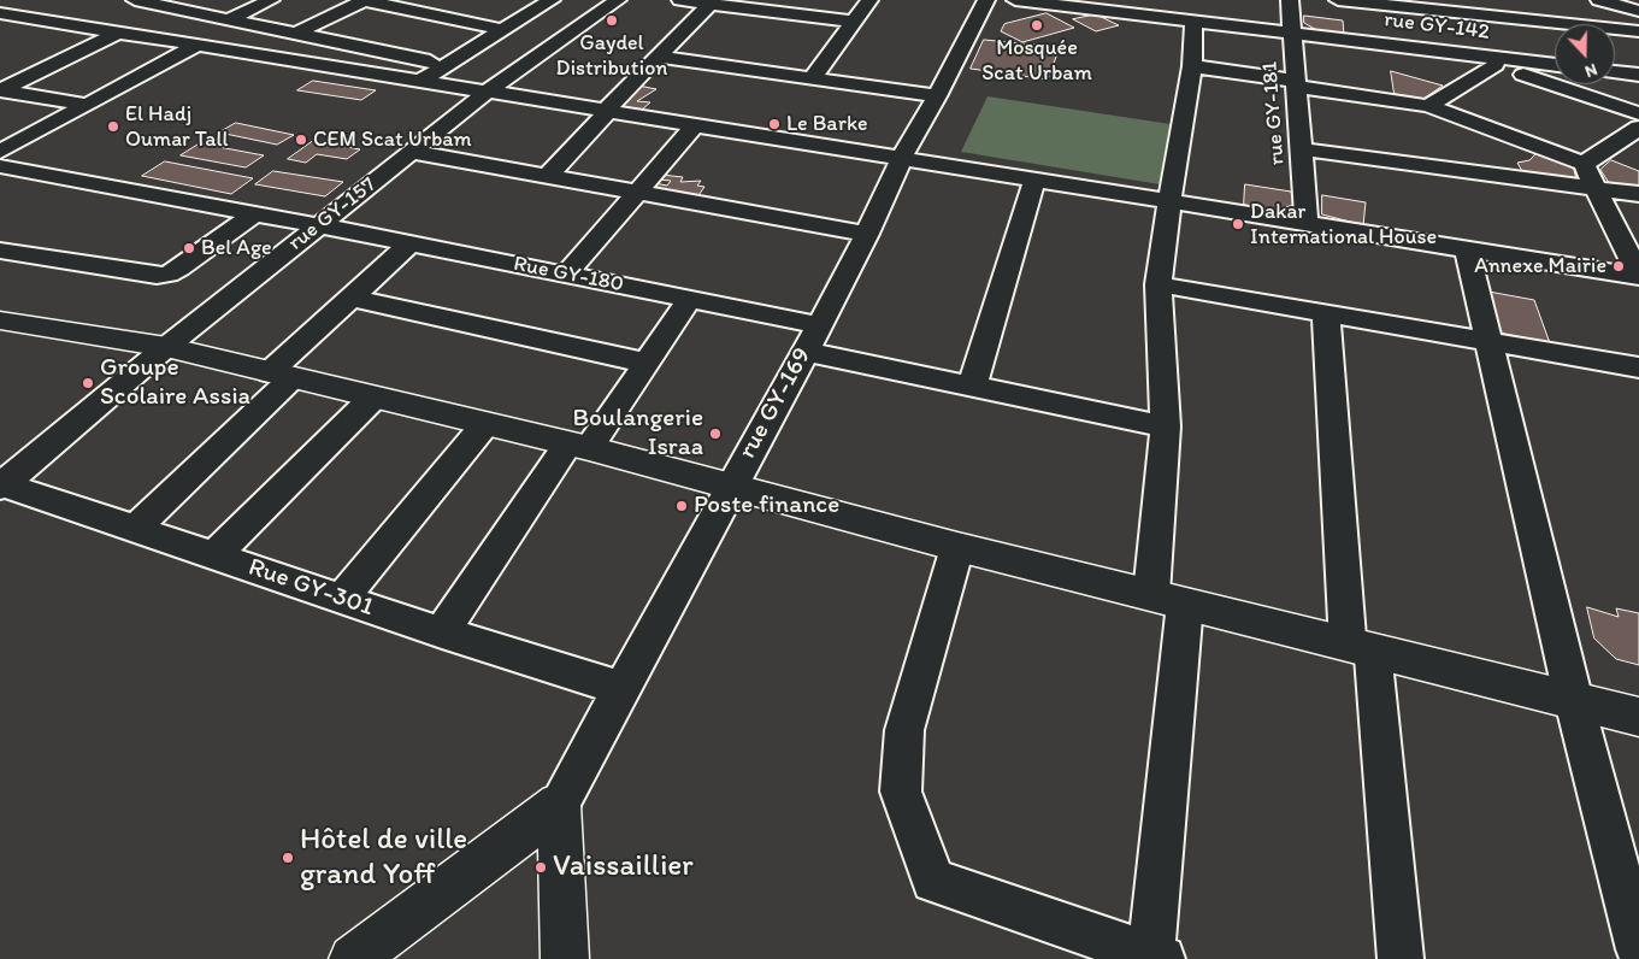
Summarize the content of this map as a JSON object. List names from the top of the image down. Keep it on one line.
{"streets":{"street":["rue GY-142","rue GY-181","rue GY-157","Rue GY-180","rue GY-169","Rue GY-301"]},"crossings":[["rue GY-142","rue GY-181"],["rue GY-157","Rue GY-180"],["rue GY-157","Rue GY-301"],["Rue GY-180","rue GY-169"],["rue GY-169","Rue GY-301"]],"places":["Gaydel Distribution","Mosquée Scat Urbam","Le Barke","El Hadj Oumar Tall","CEM Scat Urbam","Dakar International House","Bel Age","Annexe Mairie","Groupe Scolaire Assia","Boulangerie Israa","Poste finance","Hôtel de ville grand Yoff","Vaissaillier"],"north":"bottom"}
